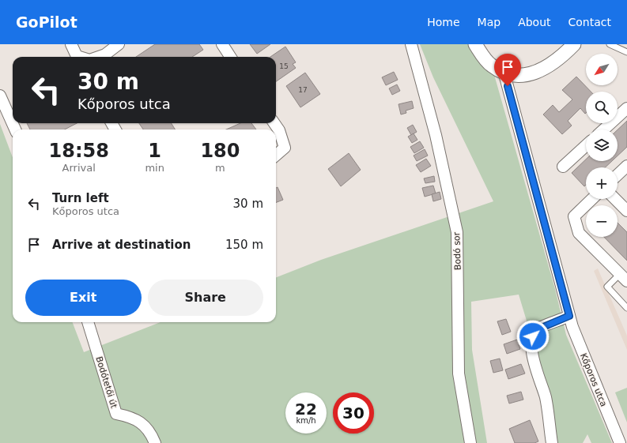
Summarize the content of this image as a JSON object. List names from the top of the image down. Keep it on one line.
{"streets":{"street":["Bodó sor","Kőporos utca","Bodótetői út"]},"house_numbers":["15","17"],"north":"bottom left","page":{"header":"GoPilot","nav":["Home","Map","About","Contact"],"map_buttons":["+","−"],"turn":["30 m","Kőporos utca"],"eta":["18:58","Arrival","1","min","180","m"],"list":[{"name":"Turn left","note":"Kőporos utca","value":"30 m"},{"name":"Arrive at destination","value":"150 m"}],"buttons":["Exit","Share"],"speed":"22 km/h","limit":"30"}}
